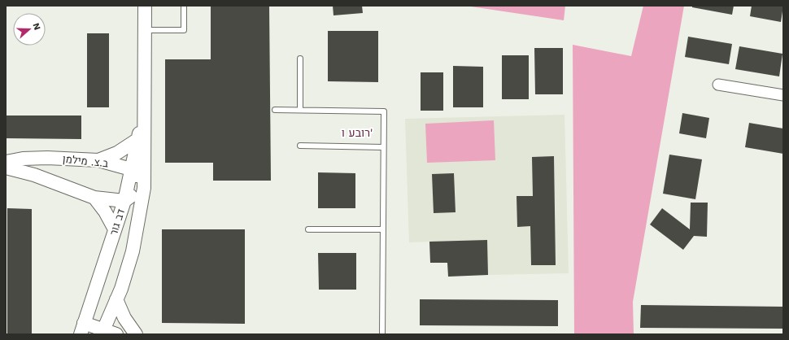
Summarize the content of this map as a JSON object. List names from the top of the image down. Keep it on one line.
{"streets":{"street":["ב.צ. מילמן","דב גור"]},"crossings":[["ב.צ. מילמן","דב גור"]],"districts":["רובע ו'"],"north":"right"}
